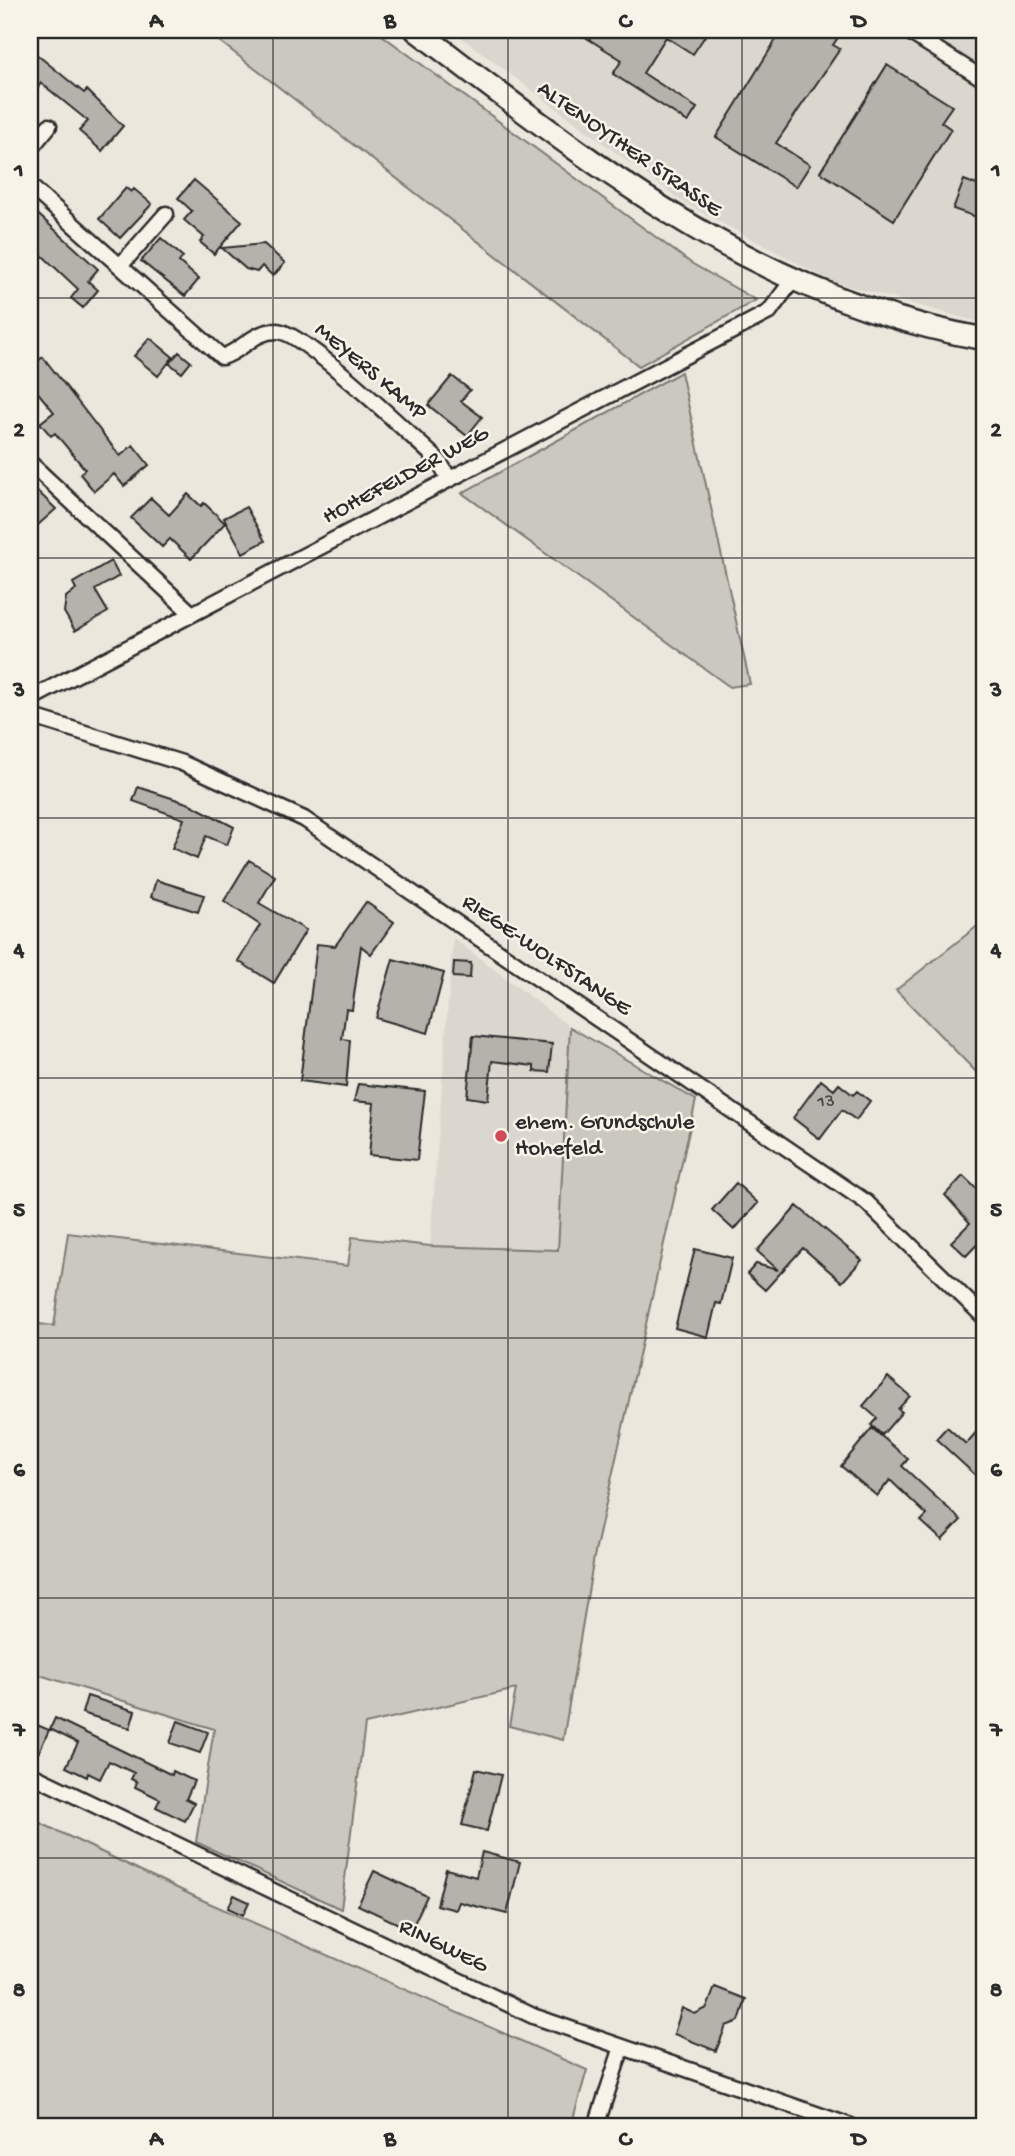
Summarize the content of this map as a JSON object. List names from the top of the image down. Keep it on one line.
{"streets":{"main road":["ALTENOYTHER STRASSE"],"street":["MEYERS KAMP","HOHEFELDER WEG","RIEGE-WOLFSTANGE","RINGWEG"]},"crossings":[["ALTENOYTHER STRASSE","HOHEFELDER WEG"],["MEYERS KAMP","HOHEFELDER WEG"]],"places":["ehem. Grundschule Hohefeld"],"house_numbers":["13"],"grid":{"columns":["A","B","C","D"],"rows":["1","2","3","4","5","6","7","8"]}}
